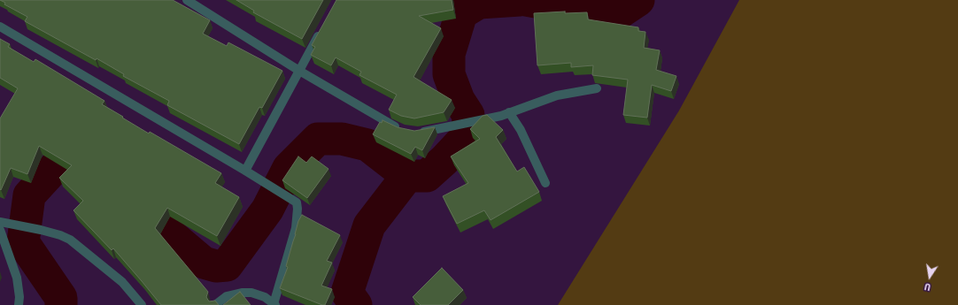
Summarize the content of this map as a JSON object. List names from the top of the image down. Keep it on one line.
{"north":"bottom"}
